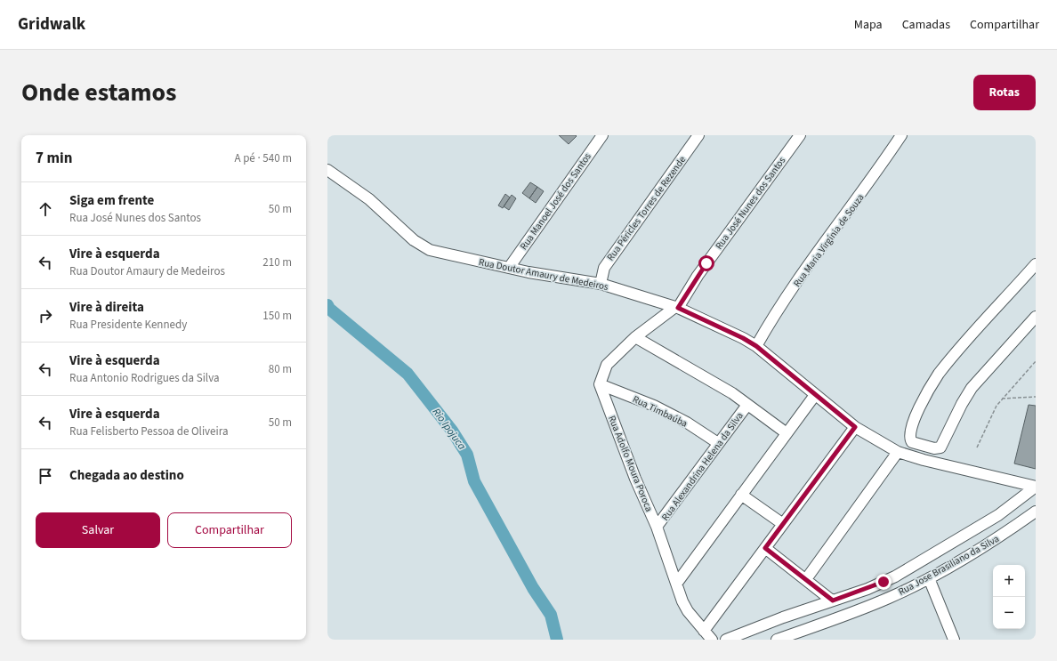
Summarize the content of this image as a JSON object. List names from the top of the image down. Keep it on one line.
{"streets":{"street":["Rua Manoel José dos Santos","Rua José Nunes dos Santos","Rua Péricles Torres de Rezende","Rua Maria Virgínia de Souza","Rua Doutor Amaury de Medeiros","Rua Timbaúba","Rua Adolfo Moura Poroca","Rua Alexandrina Helena da Silva","Rua Jose Brasiliano da Silva"]},"crossings":[["Rua Manoel José dos Santos","Rua Doutor Amaury de Medeiros"],["Rua José Nunes dos Santos","Rua Doutor Amaury de Medeiros"],["Rua Péricles Torres de Rezende","Rua Doutor Amaury de Medeiros"],["Rua Maria Virgínia de Souza","Rua Doutor Amaury de Medeiros"],["Rua Timbaúba","Rua Adolfo Moura Poroca"],["Rua Timbaúba","Rua Alexandrina Helena da Silva"],["Rua Adolfo Moura Poroca","Rua Alexandrina Helena da Silva"]],"water":["Rio Ipojuca"],"page":{"header":"Gridwalk","nav":["Mapa","Camadas","Compartilhar"],"title":"Onde estamos","buttons":["Rotas",["Salvar","Compartilhar"]],"heading":["7 min","A pé · 540 m"],"list":[["Siga em frente","Rua José Nunes dos Santos","50 m"],["Vire à esquerda","Rua Doutor Amaury de Medeiros","210 m"],["Vire à direita","Rua Presidente Kennedy","150 m"],["Vire à esquerda","Rua Antonio Rodrigues da Silva","80 m"],["Vire à esquerda","Rua Felisberto Pessoa de Oliveira","50 m"],"Chegada ao destino"],"map_buttons":["+","−"]}}
